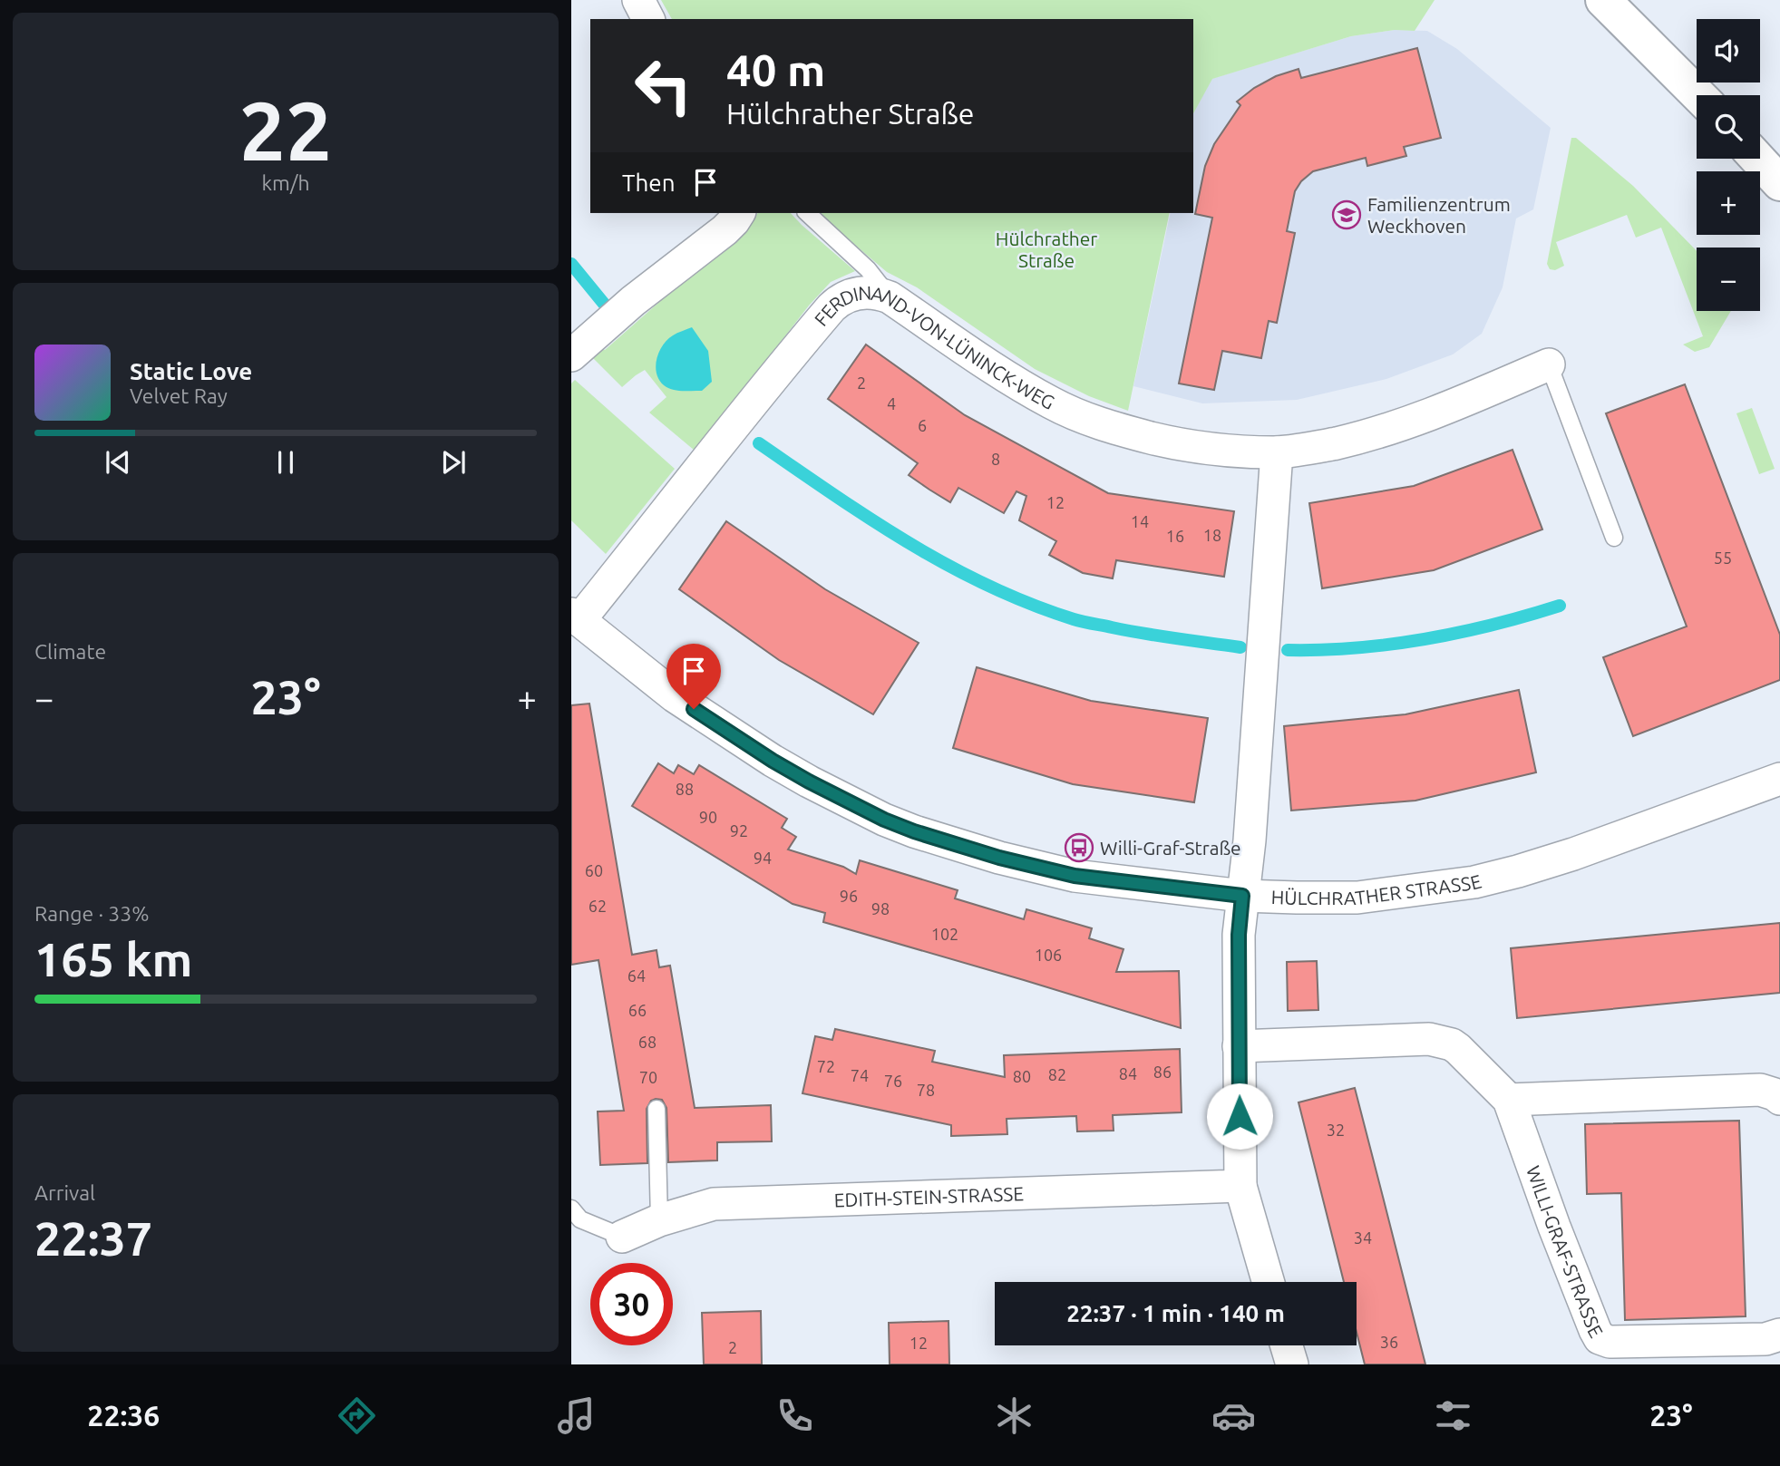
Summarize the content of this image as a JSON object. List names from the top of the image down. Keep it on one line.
{"streets":{"street":["FERDINAND-VON-LÜNINCK-WEG","HÜLCHRATHER STRASSE","EDITH-STEIN-STRASSE","WILLI-GRAF-STRASSE"]},"crossings":[["FERDINAND-VON-LÜNINCK-WEG","HÜLCHRATHER STRASSE"]],"parks":["Hülchrather Straße"],"places":{"school or university":["Familienzentrum Weckhoven"],"bus stop":["Willi-Graf-Straße"]},"house_numbers":["2","4","6","8","12","14","18","16","55","88","90","92","94","60","96","62","98","102","106","64","66","68","72","86","84","82","74","80","70","76","78","32","34","36","12","2"],"page":{"tile":[["22","km/h"],"Climate",["Range · 33%","165 km"],["Arrival","22:37"]],"map_buttons":["+","−"],"turn":["40 m","Hülchrather Straße"],"then":"Then","song":["Static Love","Velvet Ray"],"heat":["−","23°","+"],"limit":"30","trip":"22:37 · 1 min · 140 m","tabs":["22:36","23°"]}}
